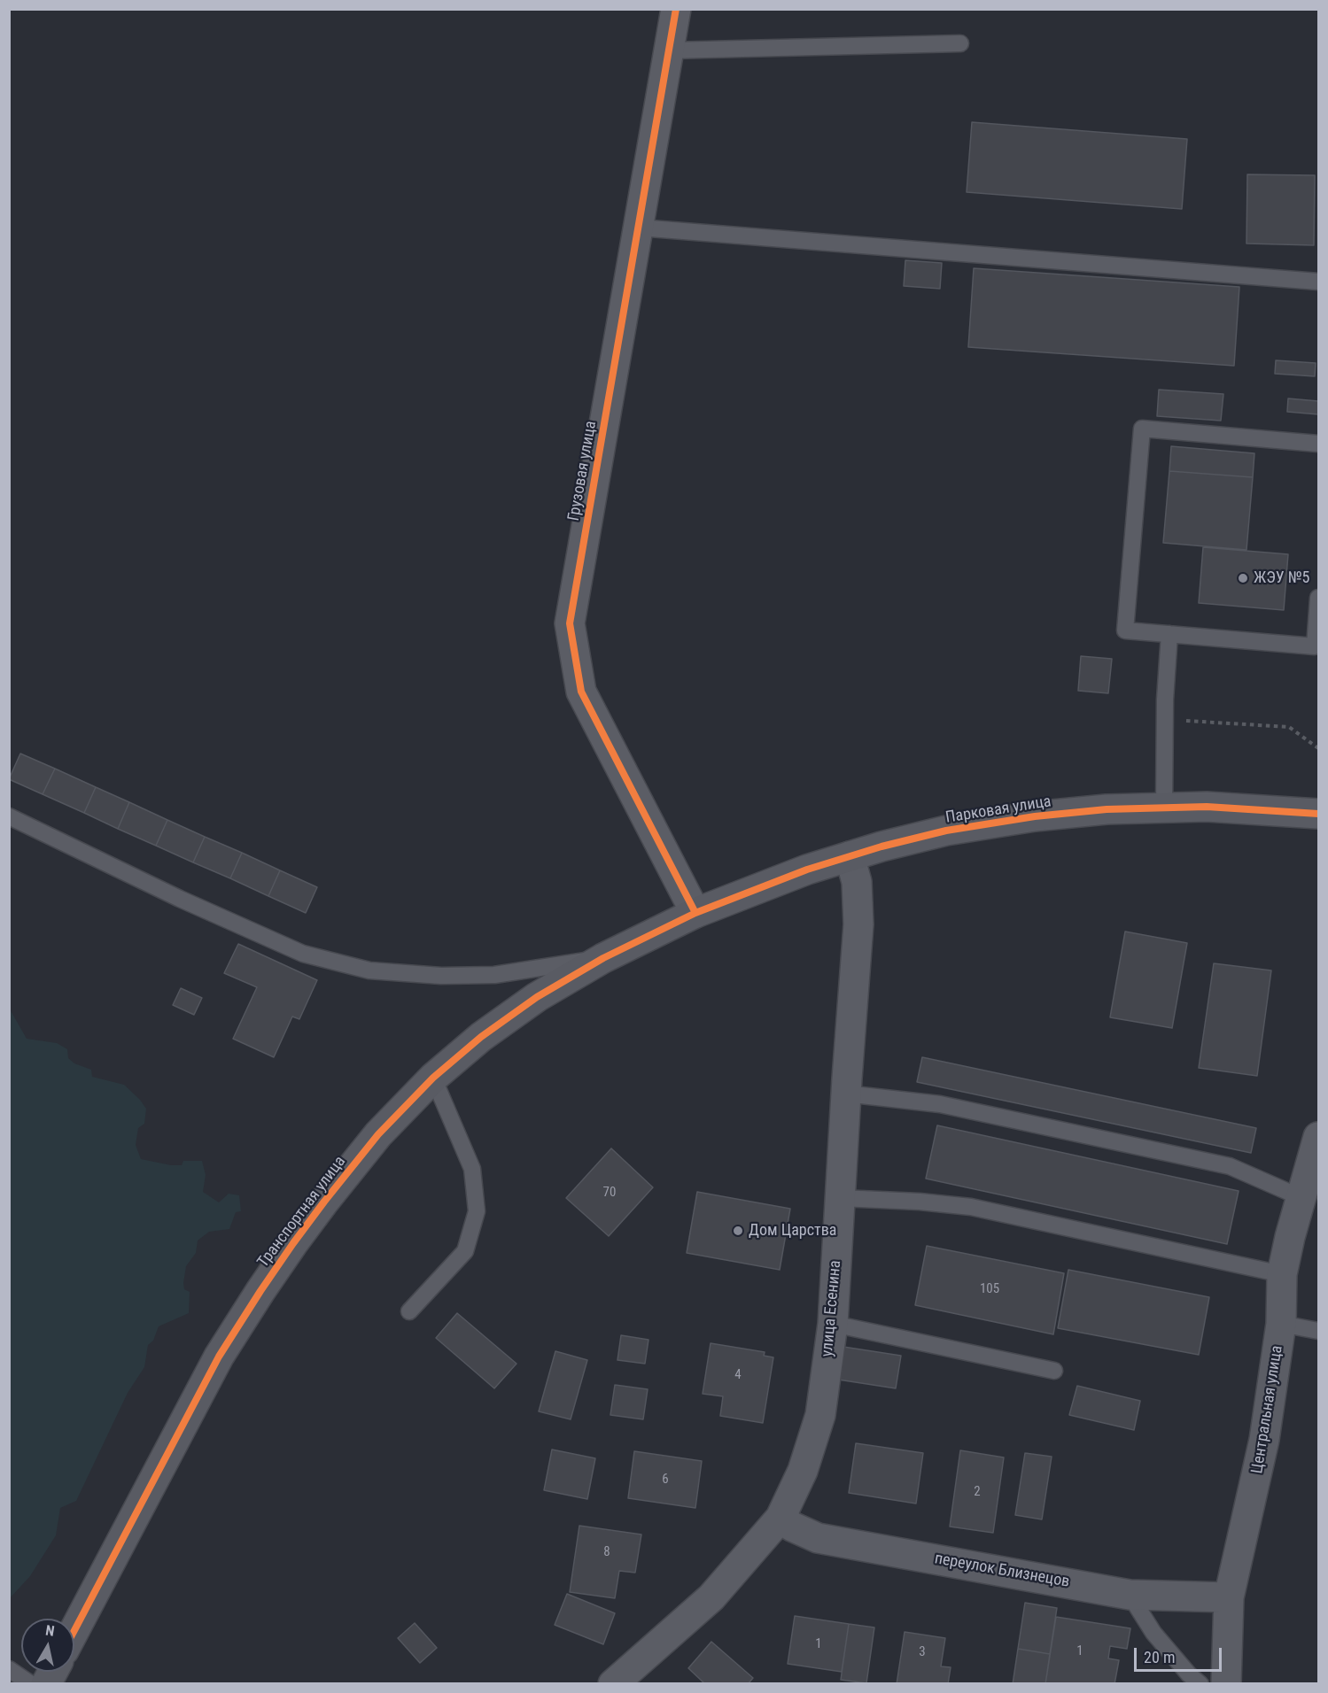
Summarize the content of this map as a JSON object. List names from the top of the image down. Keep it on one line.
{"streets":{"street":["Грузовая улица","Парковая улица","Транспортная улица","улица Есенина","Центральная улица","переулок Близнецов"]},"crossings":[["Грузовая улица","Парковая улица"],["Грузовая улица","Транспортная улица"],["Парковая улица","Транспортная улица"],["Парковая улица","улица Есенина"],["улица Есенина","переулок Близнецов"],["Центральная улица","переулок Близнецов"]],"places":["ЖЭУ №5","Дом Царства"],"house_numbers":["70","105","4","6","2","8","1","1","3"],"scale_bar":"20 m","north":"top"}
